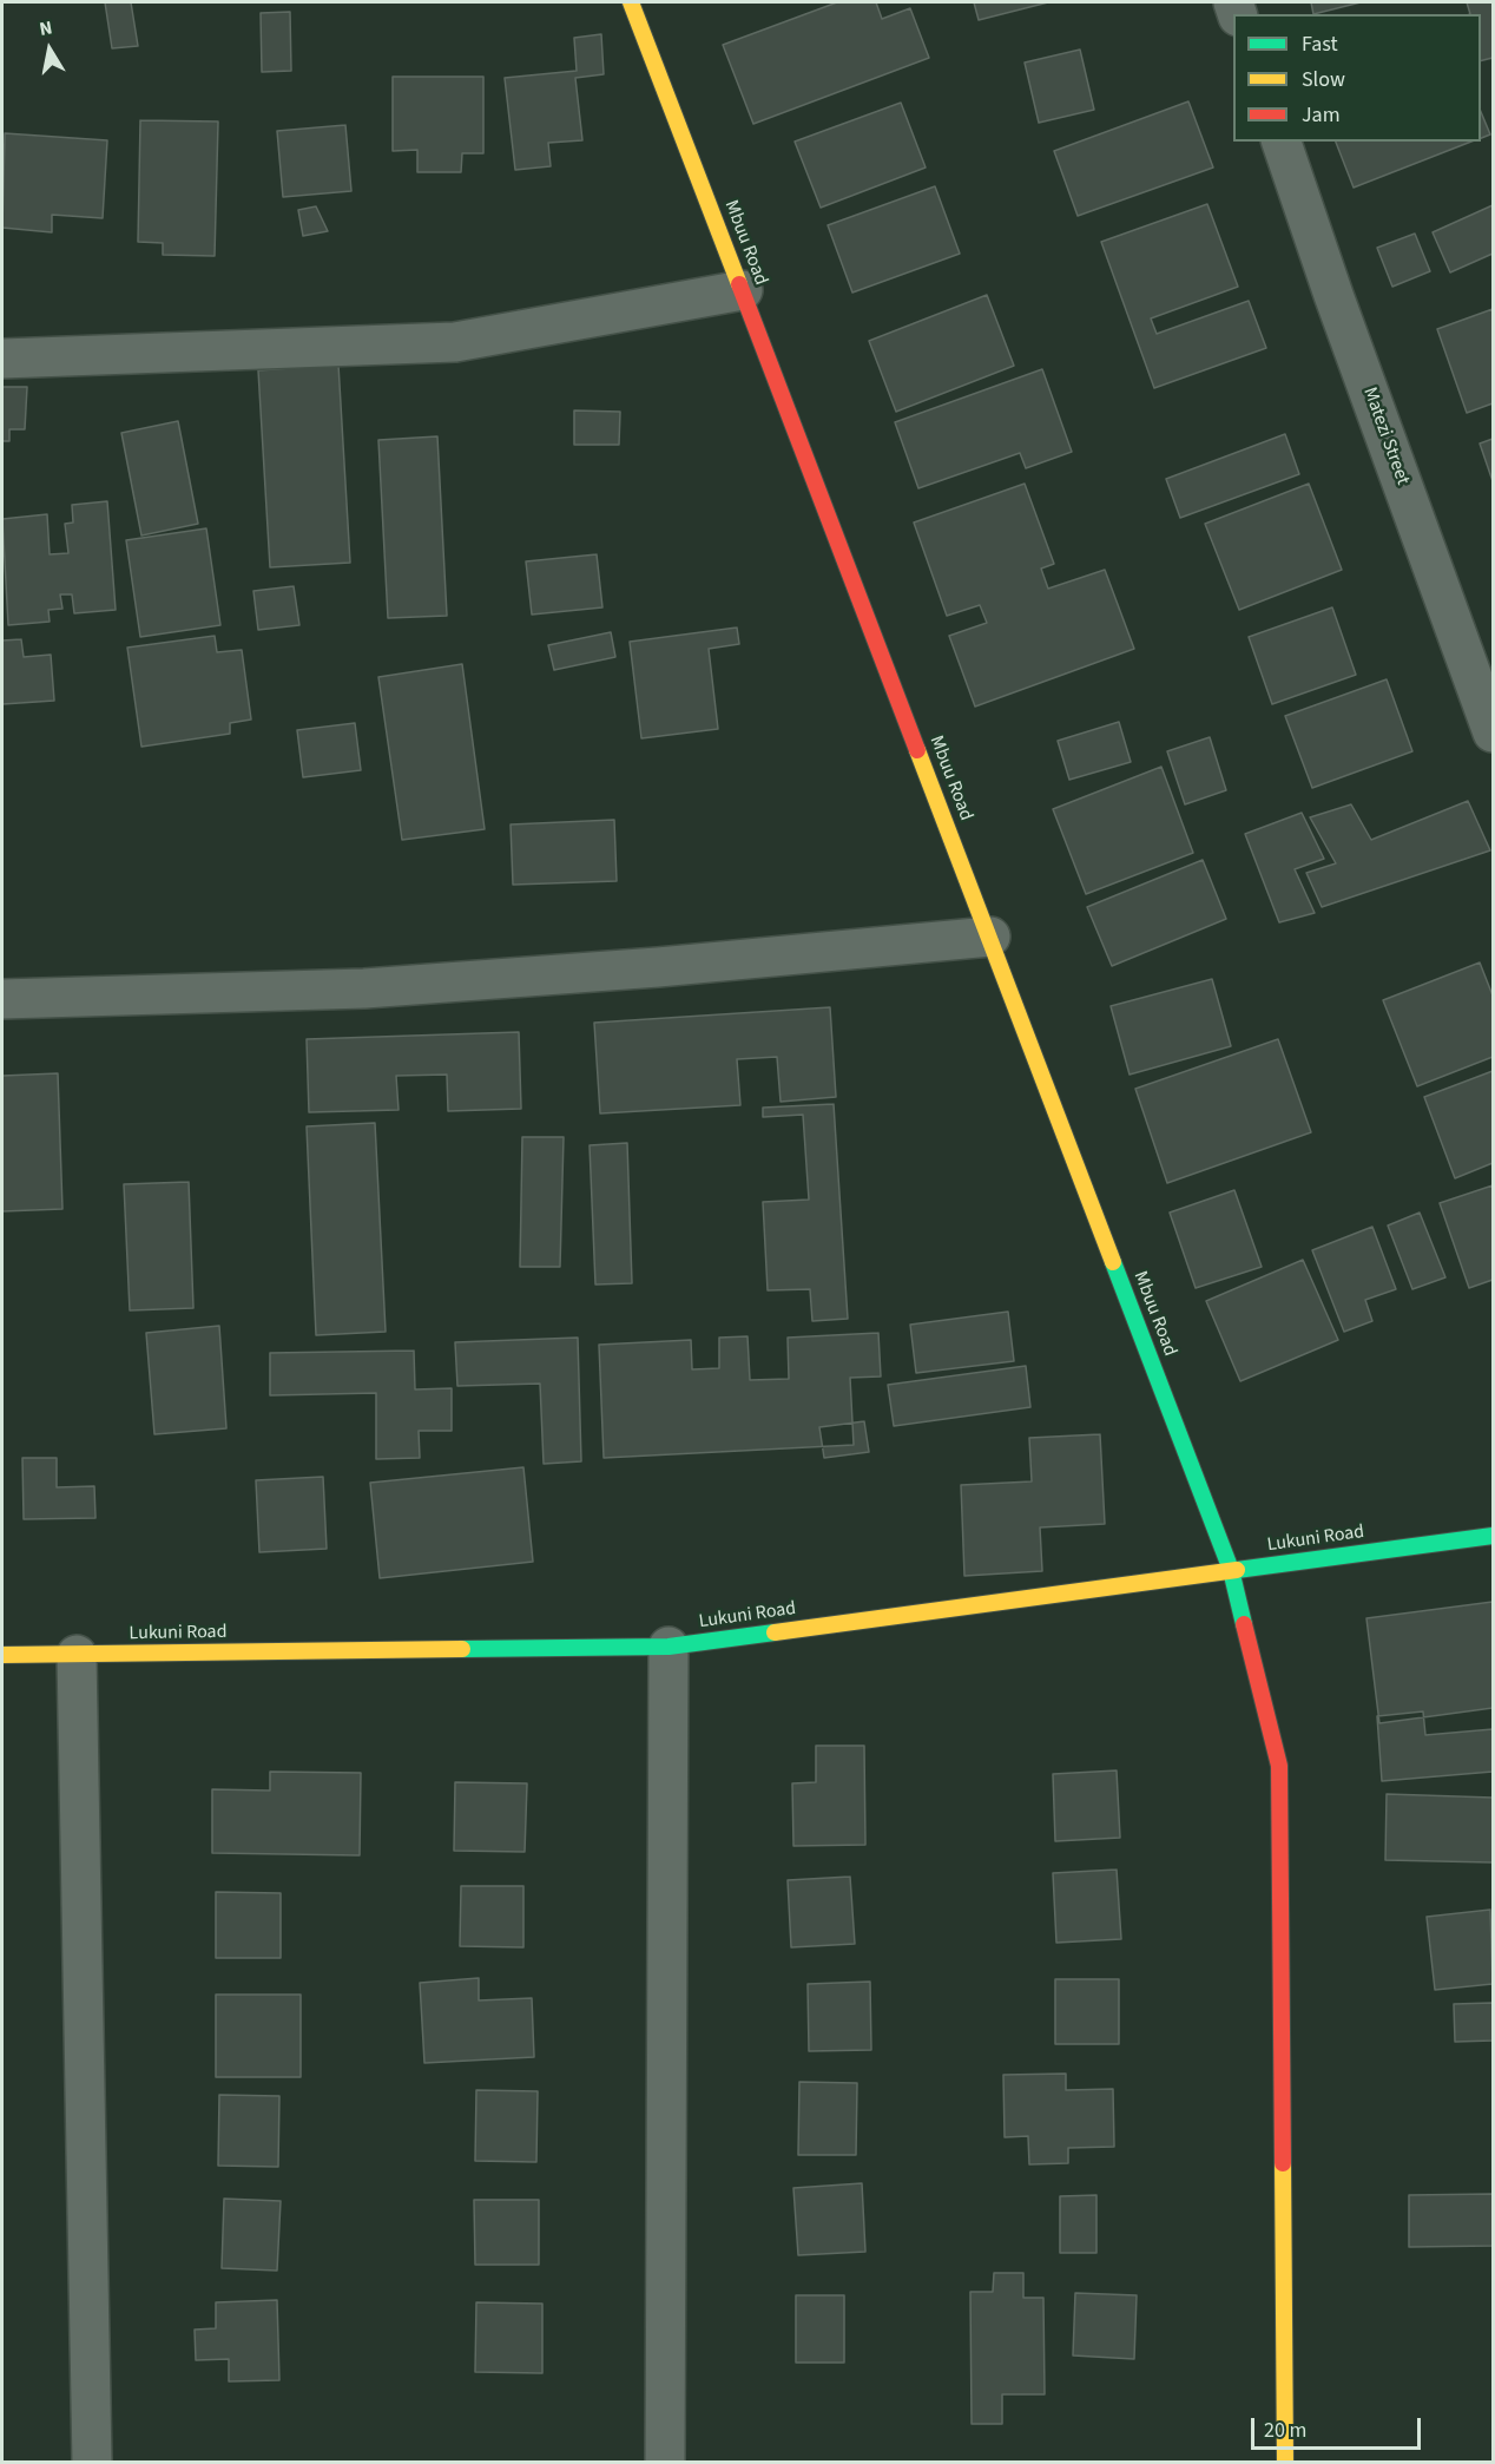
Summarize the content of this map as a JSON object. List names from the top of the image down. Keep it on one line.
{"streets":{"street":["Mbuu Road","Matezi Street","Lukuni Road"]},"crossings":[["Mbuu Road","Lukuni Road"]],"legend":["Fast","Slow","Jam"],"scale_bar":"20 m","north":"top"}
